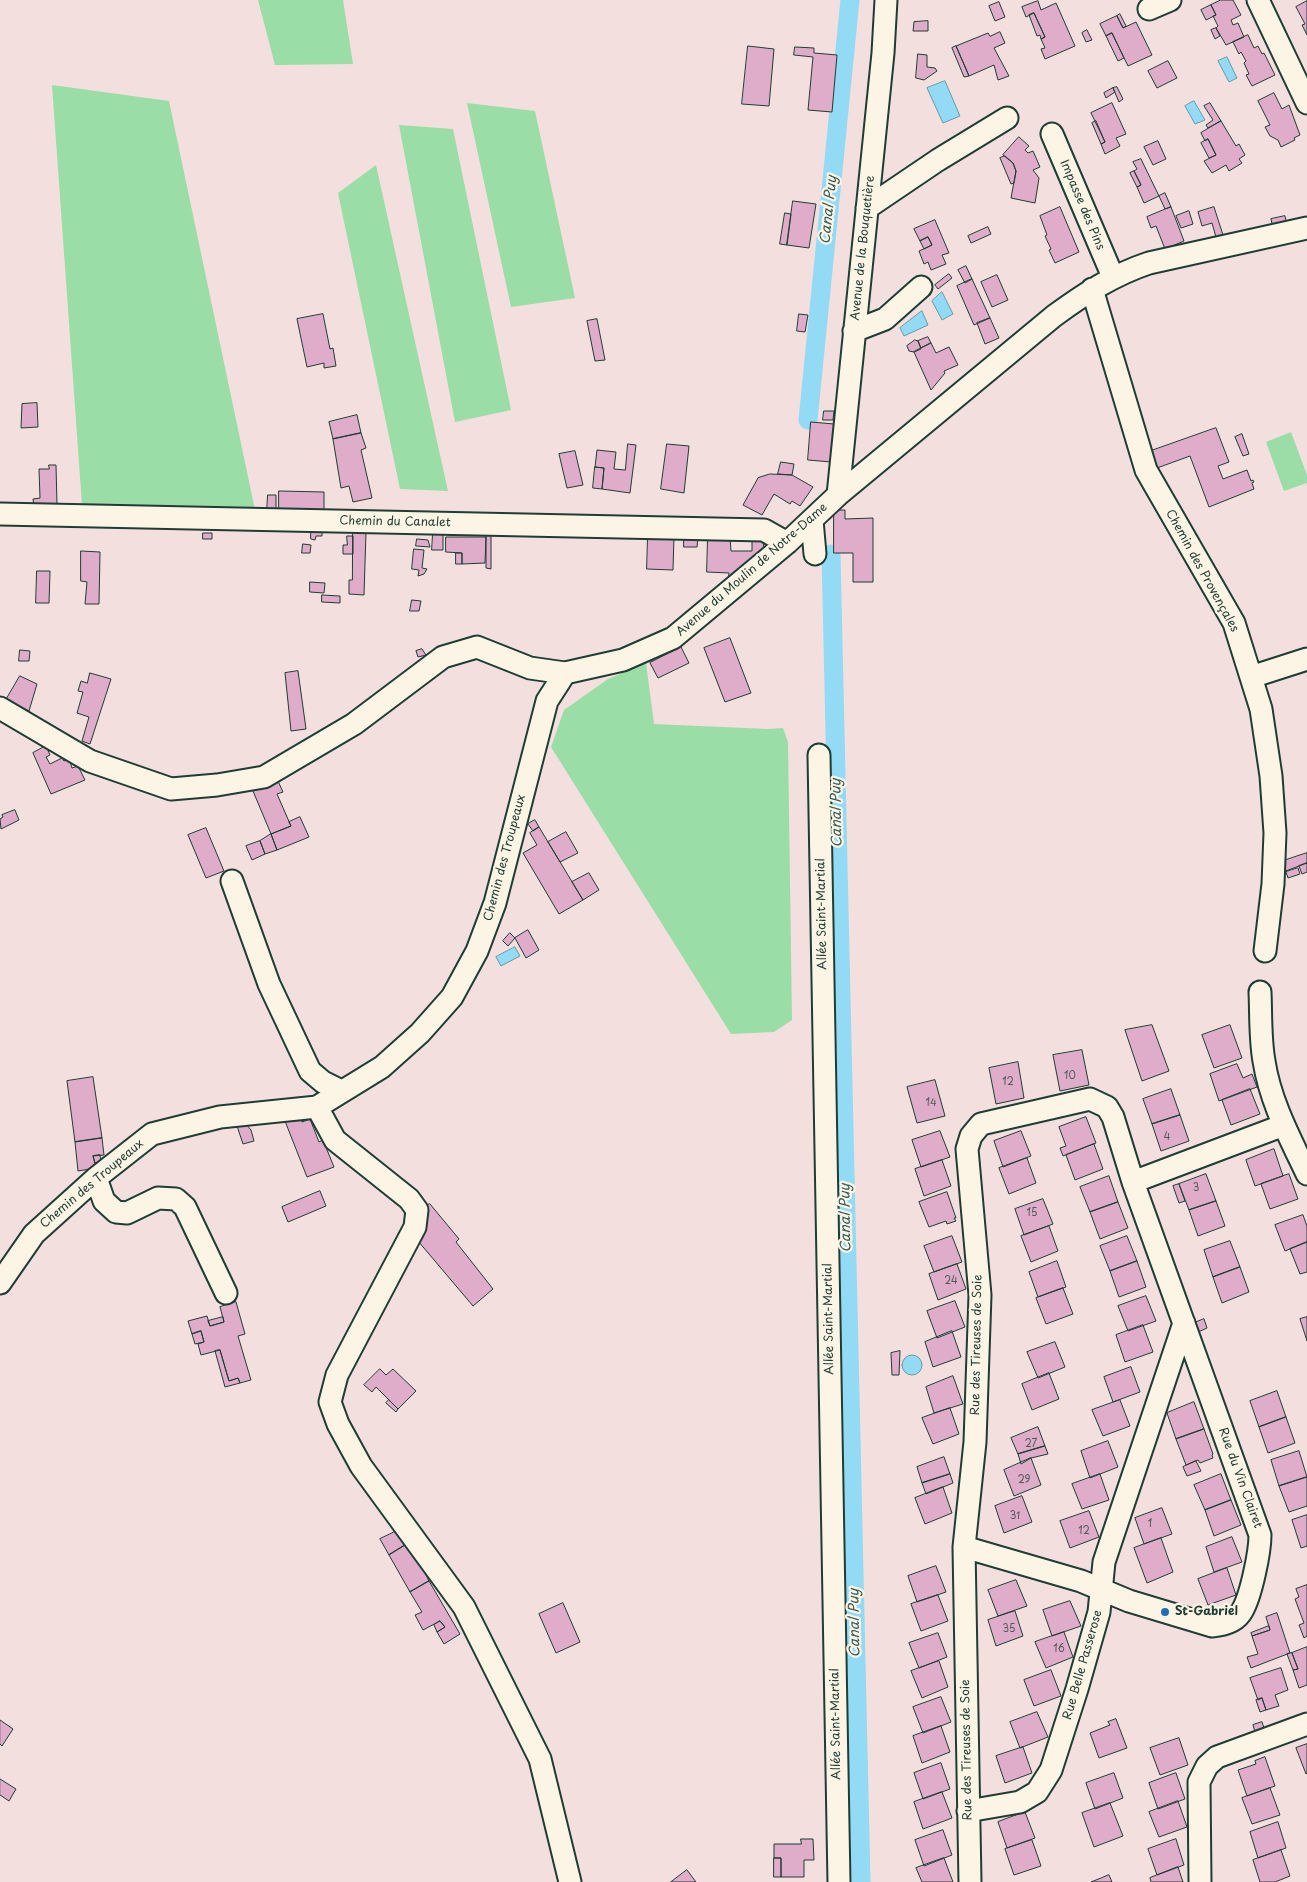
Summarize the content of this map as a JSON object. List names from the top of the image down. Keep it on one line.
{"streets":{"street":["Impasse des Pins","Avenue de la Bouquetière","Chemin du Canalet","Avenue du Moulin de Notre-Dame","Chemin des Provençales","Chemin des Troupeaux","Allée Saint-Martial","Rue des Tireuses de Soie","Rue du Vin Clairet","Rue Belle Passerose"]},"crossings":[["Impasse des Pins","Avenue du Moulin de Notre-Dame"],["Avenue de la Bouquetière","Avenue du Moulin de Notre-Dame"],["Chemin du Canalet","Avenue du Moulin de Notre-Dame"],["Avenue du Moulin de Notre-Dame","Chemin des Provençales"],["Avenue du Moulin de Notre-Dame","Chemin des Troupeaux"],["Rue des Tireuses de Soie","Rue du Vin Clairet"],["Rue des Tireuses de Soie","Rue Belle Passerose"],["Rue du Vin Clairet","Rue Belle Passerose"]],"water":["Canal Puy"],"places":["St-Gabriel"],"house_numbers":["10","12","14","4","3","15","24","27","29","31","1","12","35","16"]}
